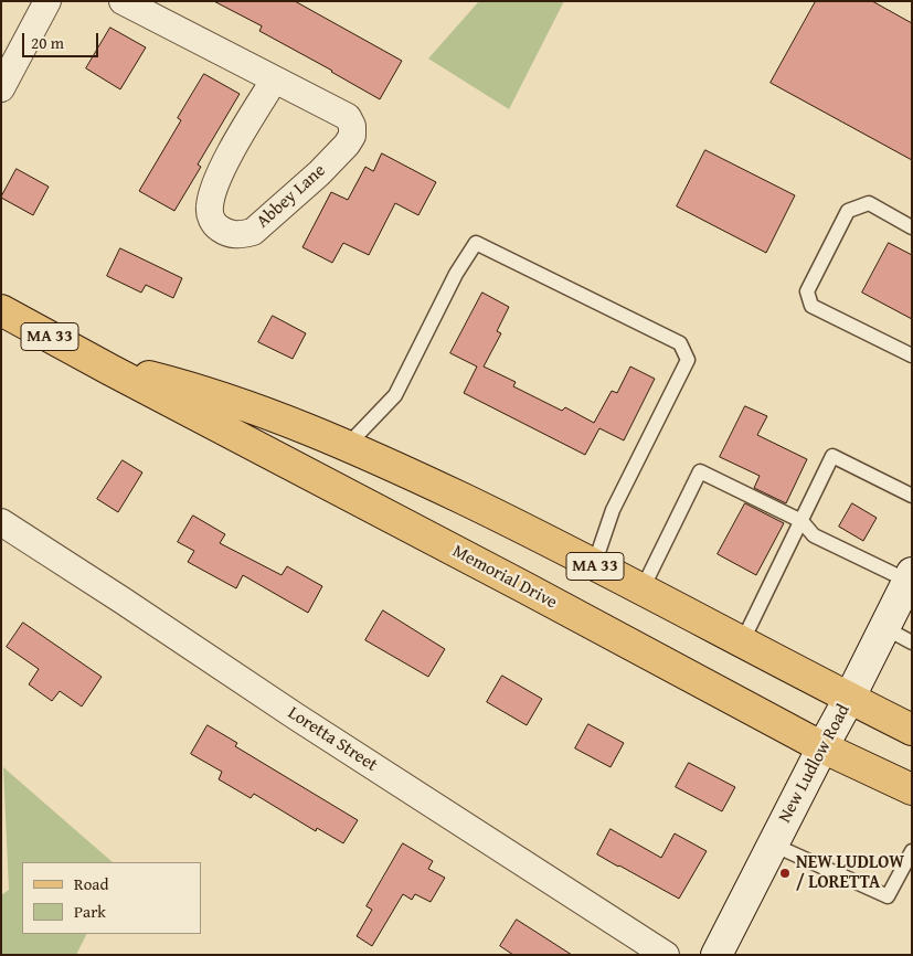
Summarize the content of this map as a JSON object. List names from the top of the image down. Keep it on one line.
{"streets":{"main road":["MA 33","Memorial Drive","New Ludlow Road"],"street":["Abbey Lane","Loretta Street"]},"crossings":[["Memorial Drive","New Ludlow Road"]],"places":["NEW LUDLOW / LORETTA"],"legend":["Road","Park"],"scale_bar":"20 m"}
